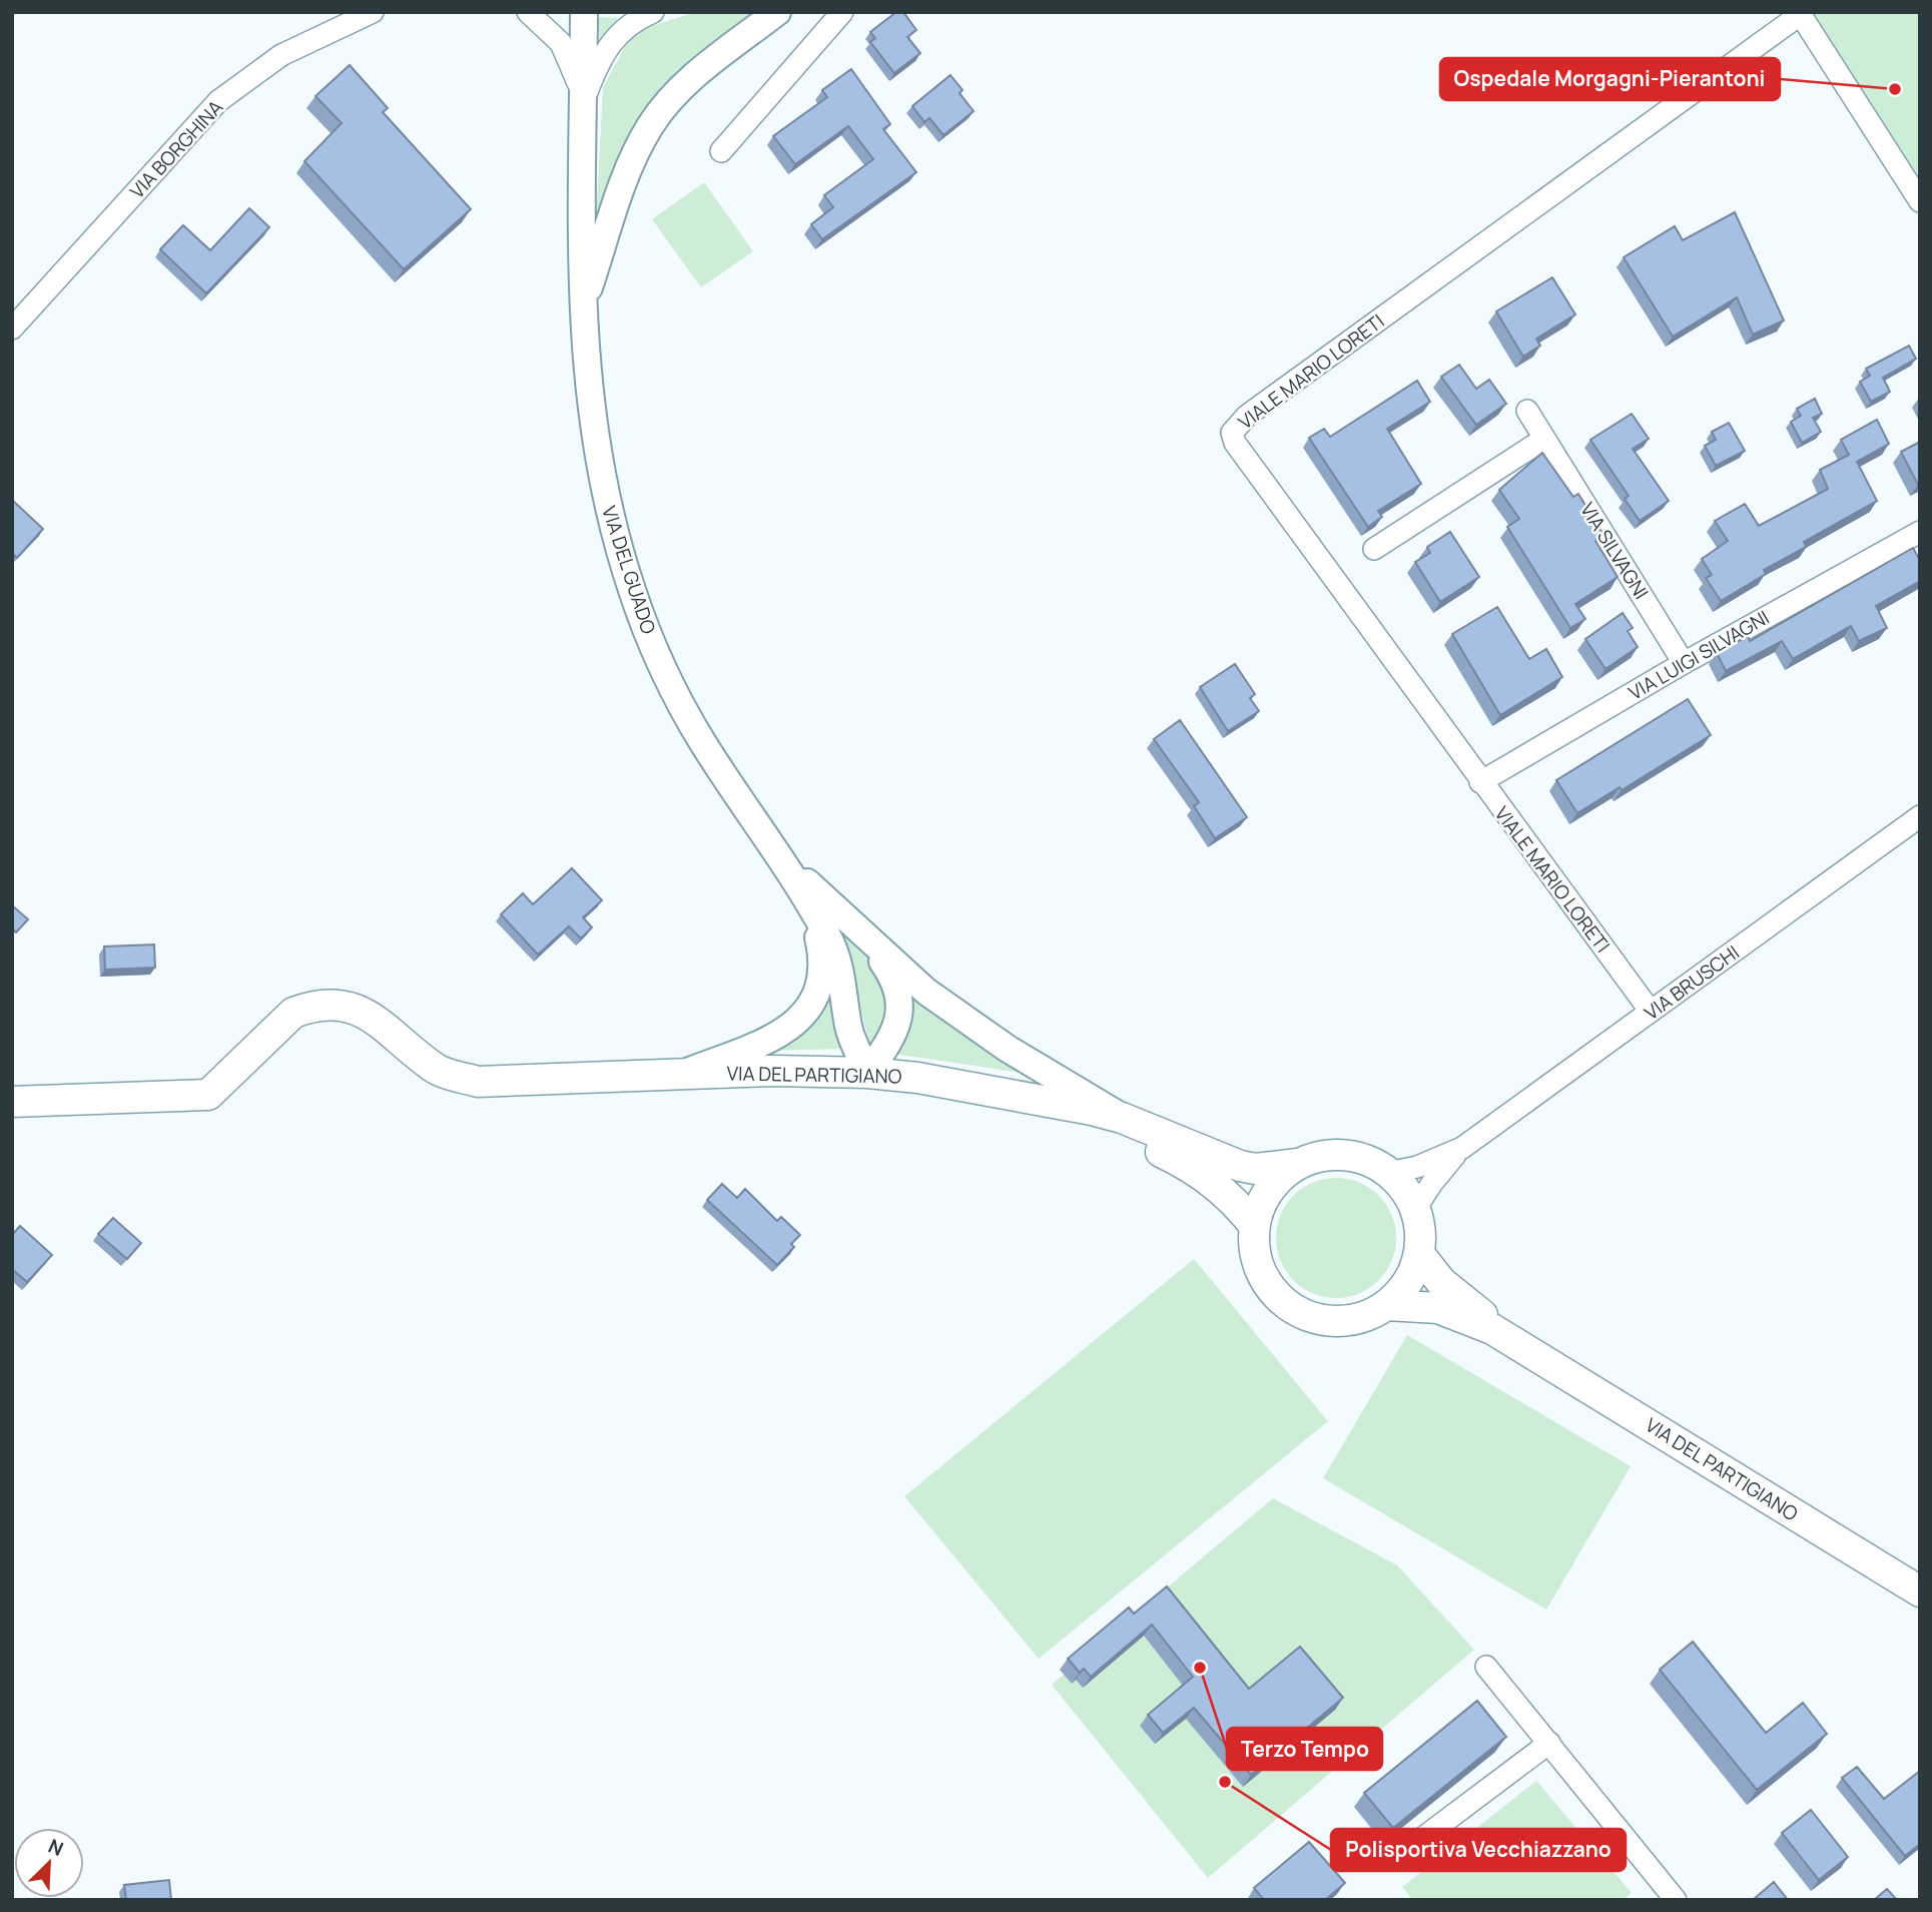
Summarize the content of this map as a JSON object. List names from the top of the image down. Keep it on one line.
{"streets":{"main road":["VIA DEL PARTIGIANO"],"street":["VIA BORGHINA","VIALE MARIO LORETI","VIA SILVAGNI","VIA DEL GUADO","VIA LUIGI SILVAGNI","VIA BRUSCHI"]},"crossings":[["VIALE MARIO LORETI","VIA LUIGI SILVAGNI"],["VIALE MARIO LORETI","VIA BRUSCHI"],["VIA SILVAGNI","VIA LUIGI SILVAGNI"],["VIA DEL GUADO","VIA DEL PARTIGIANO"],["VIA BRUSCHI","VIA DEL PARTIGIANO"]],"places":["Ospedale Morgagni-Pierantoni","Terzo Tempo","Polisportiva Vecchiazzano"],"north":"top right"}
